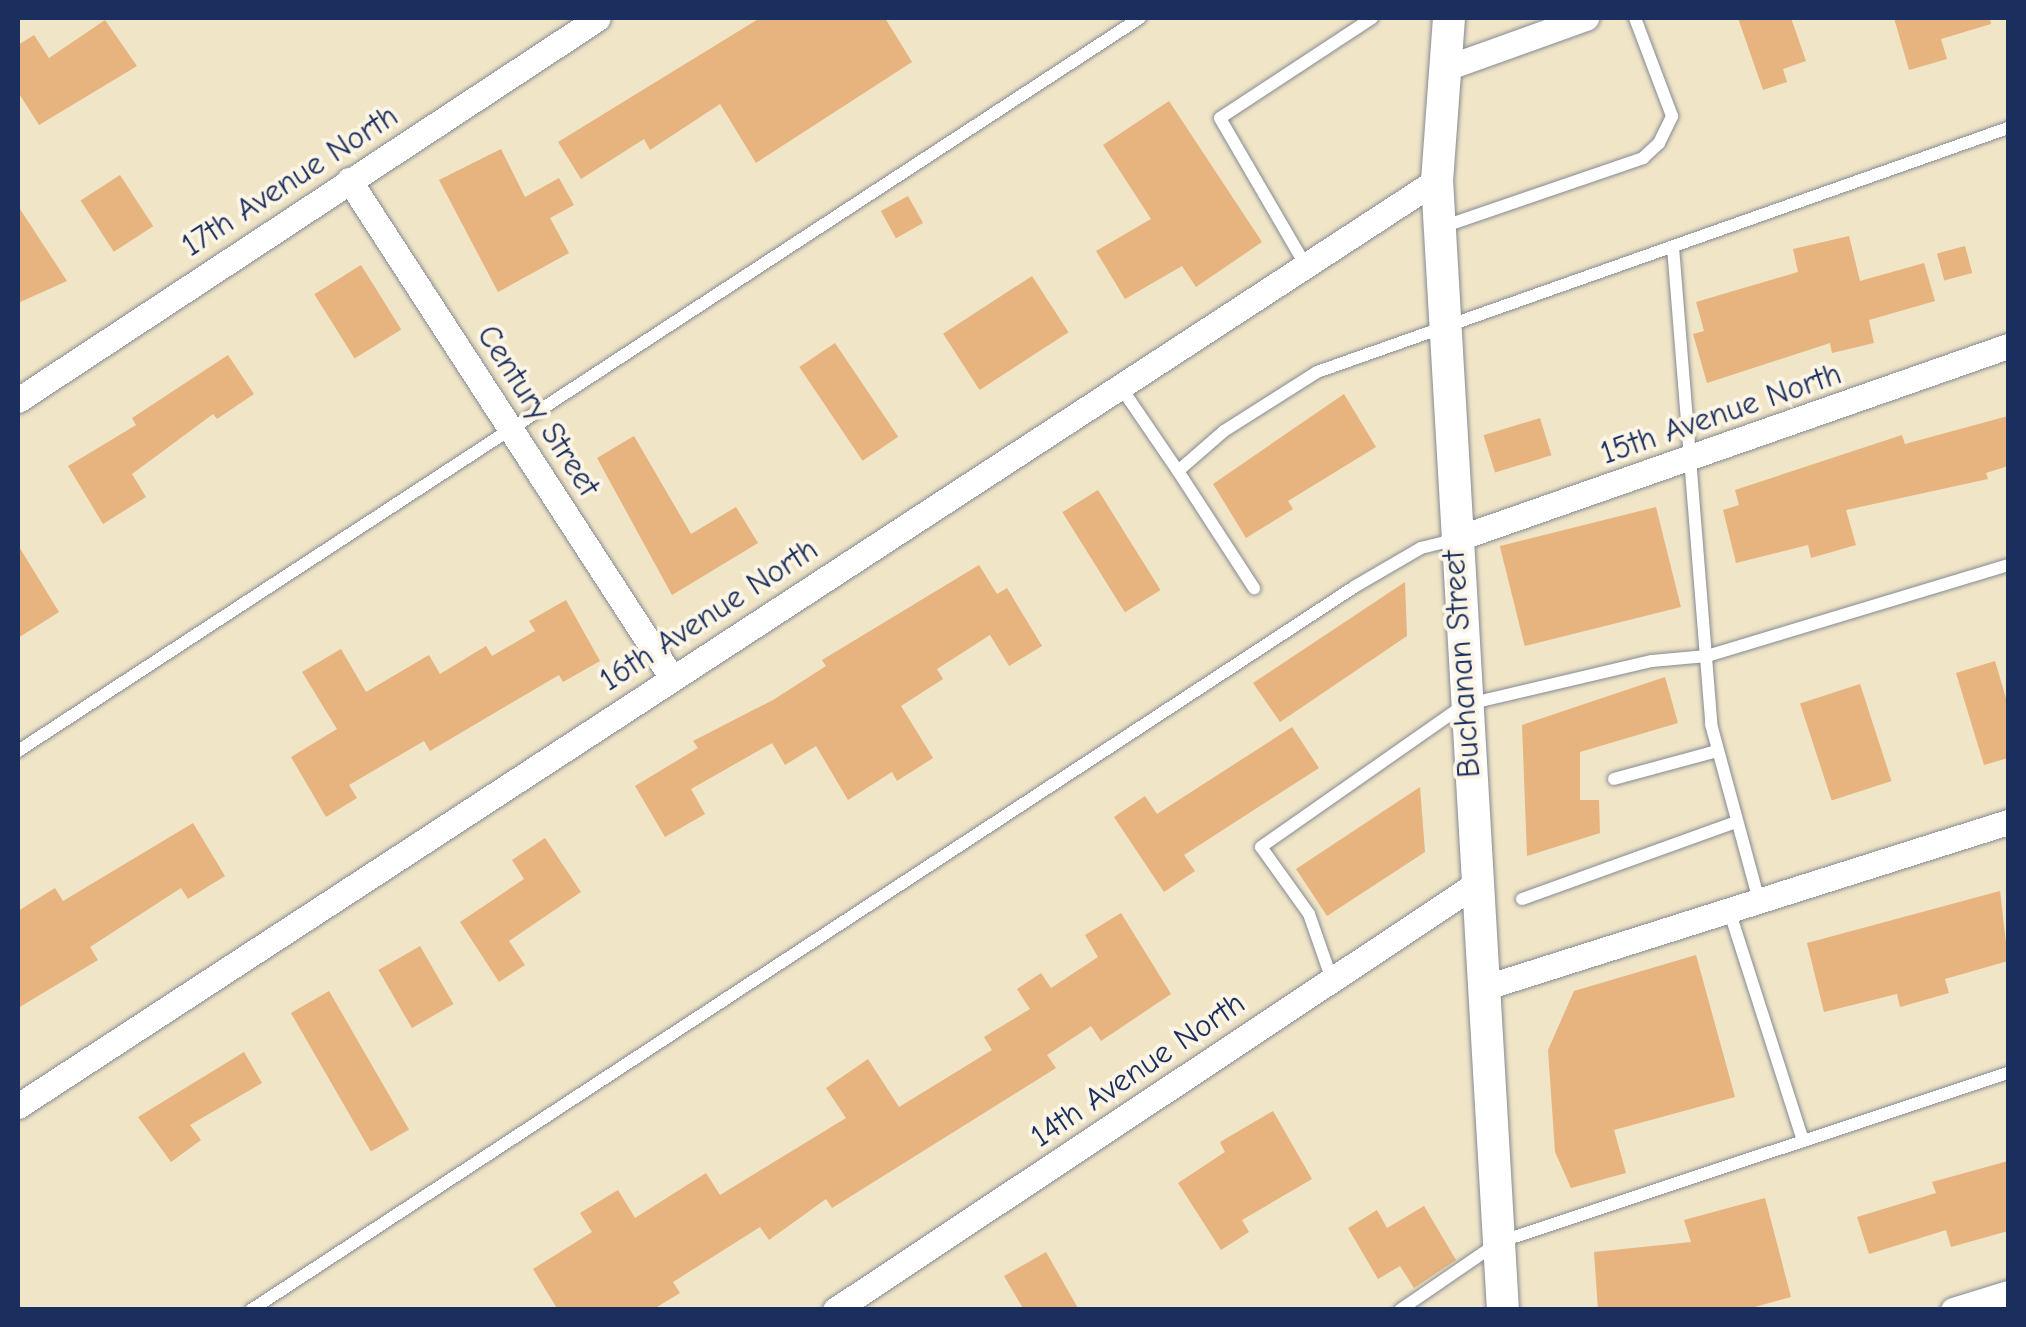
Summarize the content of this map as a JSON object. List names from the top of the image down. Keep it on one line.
{"streets":{"street":["17th Avenue North","Century Street","15th Avenue North","16th Avenue North","Buchanan Street","14th Avenue North"]},"crossings":[["17th Avenue North","Century Street"],["Century Street","16th Avenue North"],["15th Avenue North","Buchanan Street"],["16th Avenue North","Buchanan Street"],["Buchanan Street","14th Avenue North"]]}
